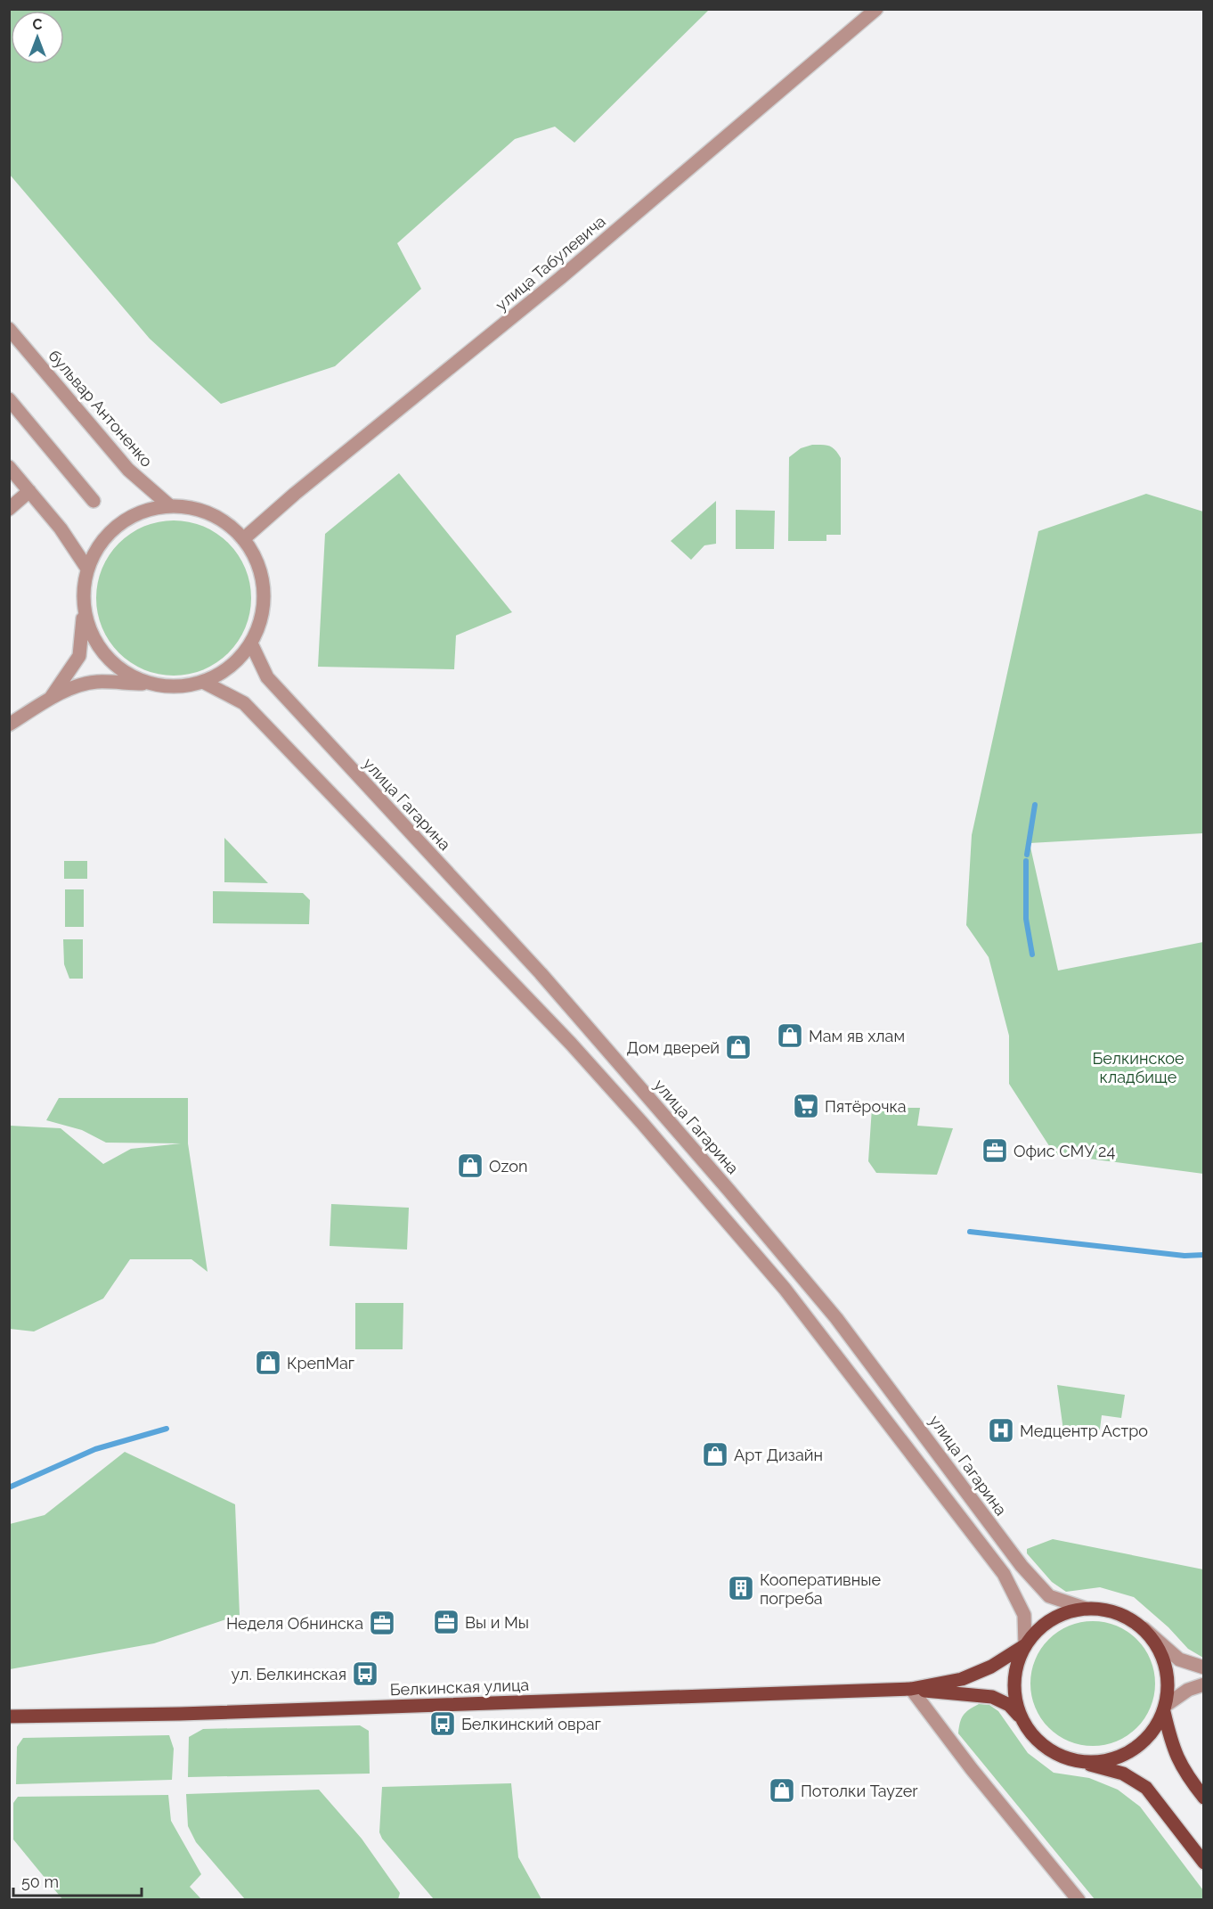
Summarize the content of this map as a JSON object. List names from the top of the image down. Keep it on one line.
{"streets":{"main road":["Белкинская улица"],"street":["улица Табулевича","бульвар Антоненко","улица Гагарина"]},"crossings":[["улица Табулевича","бульвар Антоненко"],["улица Табулевича","улица Гагарина"],["бульвар Антоненко","улица Гагарина"],["улица Гагарина","Белкинская улица"]],"parks":["Белкинское кладбище"],"places":{"shop":["Мам яв хлам","Дом дверей","Ozon","КрепМаг","Арт Дизайн","Потолки Tayzer"],"supermarket":["Пятёрочка"],"office":["Офис СМУ 24","Вы и Мы","Неделя Обнинска"],"hospital":["Медцентр Астро"],"building":["Кооперативные погреба"],"bus stop":["ул. Белкинская","Белкинский овраг"]},"scale_bar":"50 m","north":"top"}
